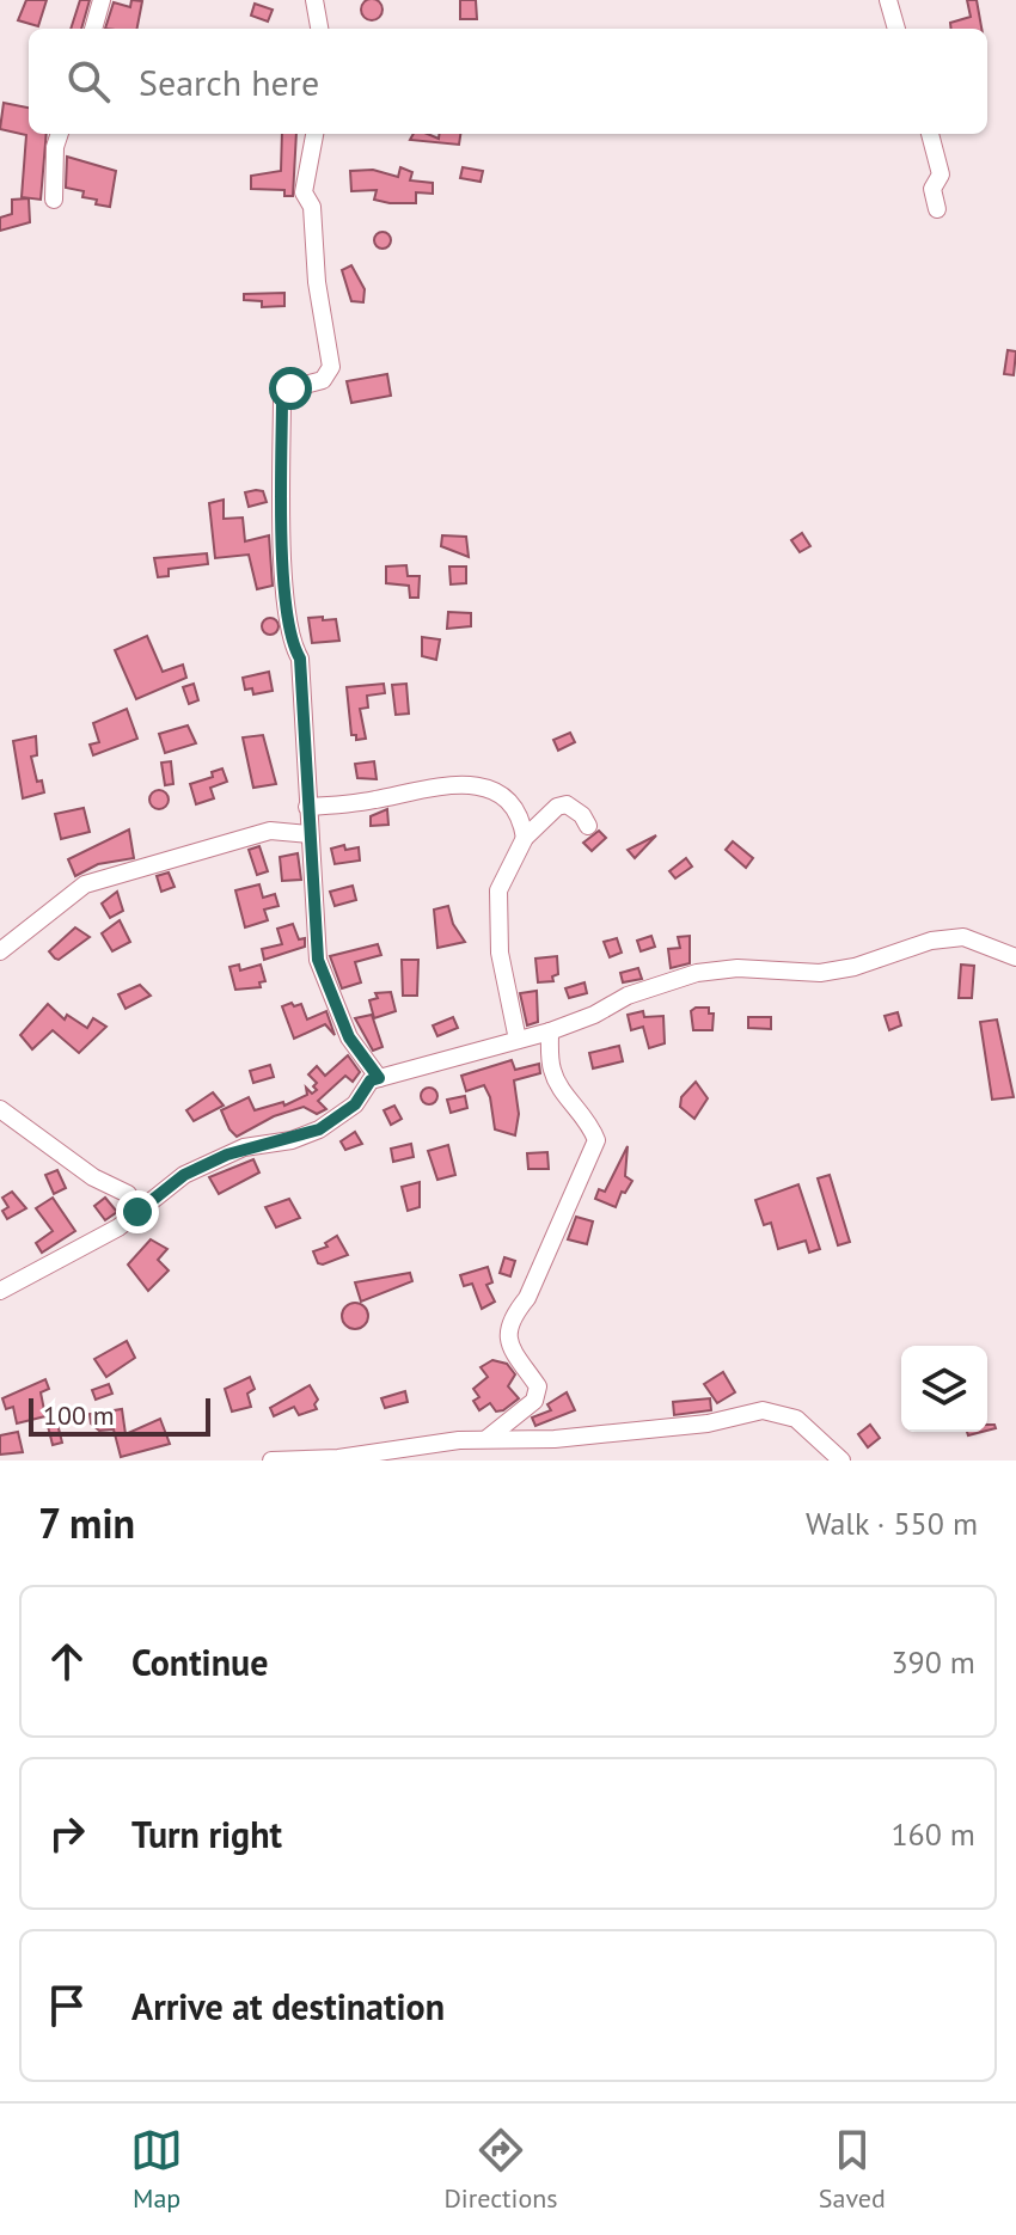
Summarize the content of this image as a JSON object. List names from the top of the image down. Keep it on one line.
{"scale_bar":"100 m","page":{"search":"Search here","scale":"100 m","heading":["7 min","Walk · 550 m"],"list":[["Continue","390 m"],["Turn right","160 m"],"Arrive at destination"],"nav":["Map","Directions","Saved"]}}
